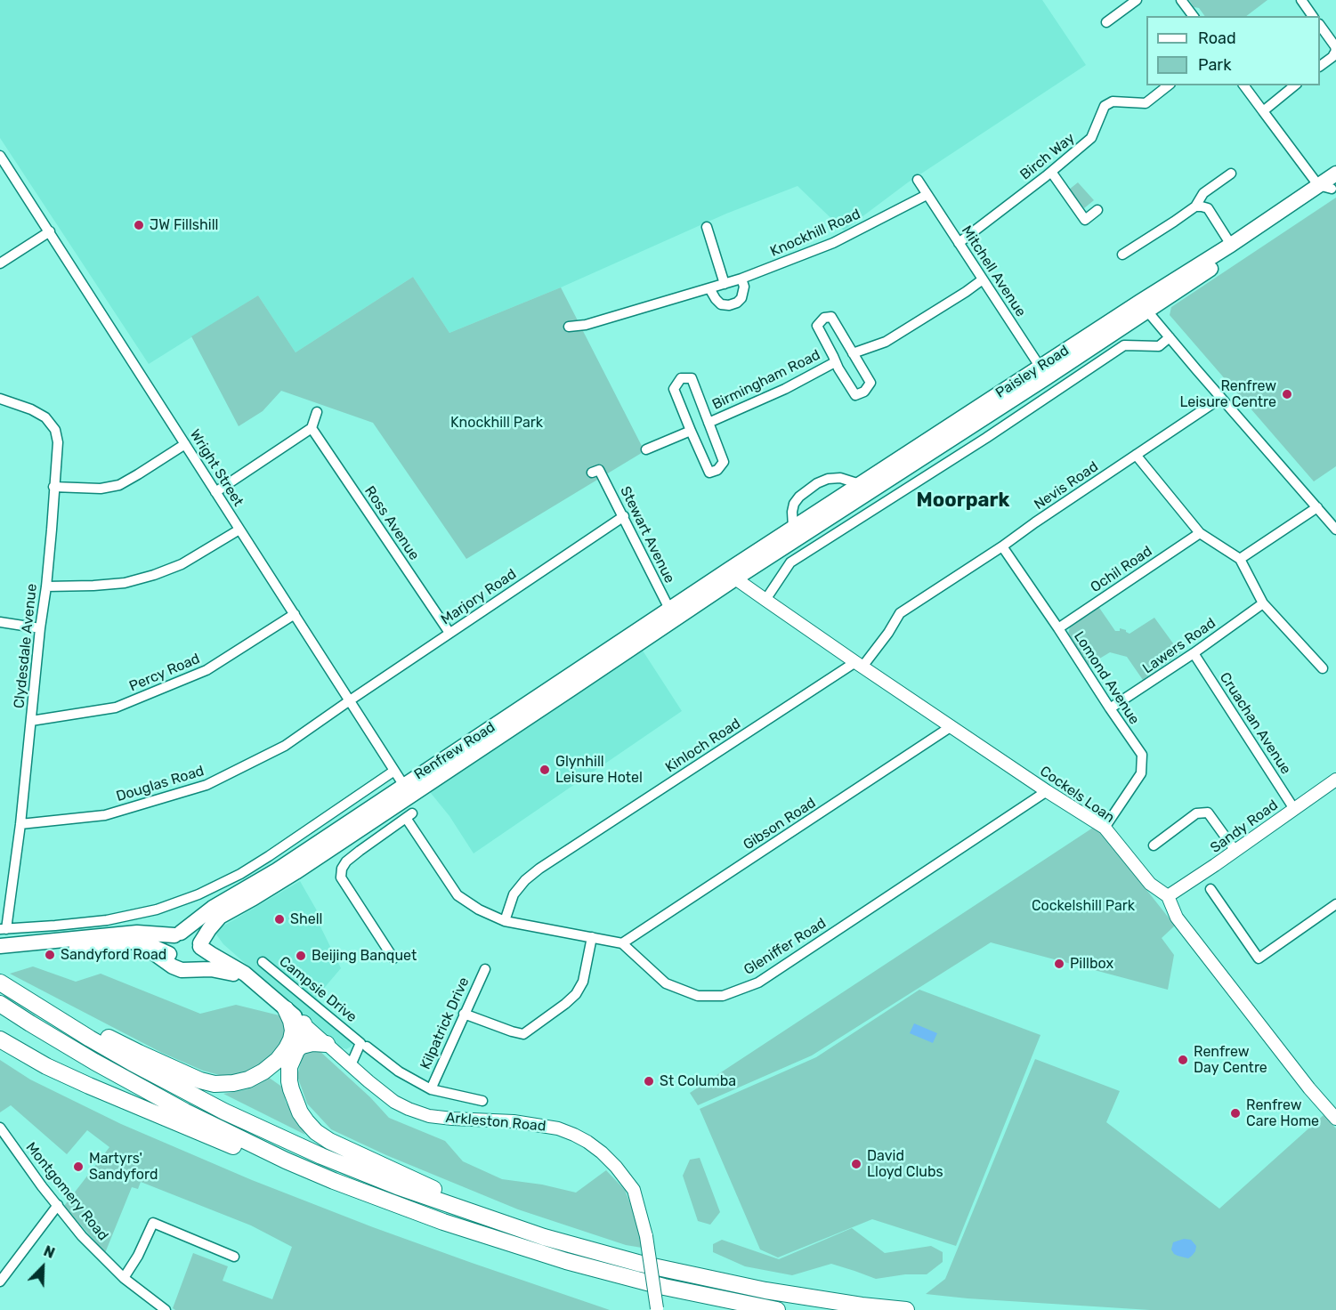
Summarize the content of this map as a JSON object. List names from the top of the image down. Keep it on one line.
{"streets":{"main road":["Paisley Road","Renfrew Road","Arkleston Road"],"street":["Birch Way","Knockhill Road","Mitchell Avenue","Birmingham Road","Wright Street","Nevis Road","Ross Avenue","Stewart Avenue","Ochil Road","Marjory Road","Clydesdale Avenue","Lawers Road","Percy Road","Lomond Avenue","Cruachan Avenue","Kinloch Road","Douglas Road","Cockels Loan","Gibson Road","Sandy Road","Gleniffer Road","Campsie Drive","Kilpatrick Drive","Montgomery Road"]},"crossings":[["Birch Way","Mitchell Avenue"],["Knockhill Road","Mitchell Avenue"],["Mitchell Avenue","Paisley Road"],["Mitchell Avenue","Birmingham Road"],["Paisley Road","Renfrew Road"],["Paisley Road","Cockels Loan"],["Wright Street","Marjory Road"],["Wright Street","Percy Road"],["Wright Street","Renfrew Road"],["Wright Street","Douglas Road"],["Nevis Road","Lomond Avenue"],["Nevis Road","Kinloch Road"],["Nevis Road","Cockels Loan"],["Ross Avenue","Marjory Road"],["Stewart Avenue","Marjory Road"],["Stewart Avenue","Renfrew Road"],["Ochil Road","Lomond Avenue"],["Marjory Road","Douglas Road"],["Clydesdale Avenue","Percy Road"],["Clydesdale Avenue","Renfrew Road"],["Clydesdale Avenue","Douglas Road"],["Lawers Road","Lomond Avenue"],["Lawers Road","Cruachan Avenue"],["Lomond Avenue","Cockels Loan"],["Cruachan Avenue","Sandy Road"],["Kinloch Road","Cockels Loan"],["Renfrew Road","Cockels Loan"],["Renfrew Road","Arkleston Road"],["Cockels Loan","Gibson Road"],["Cockels Loan","Sandy Road"],["Cockels Loan","Gleniffer Road"],["Gibson Road","Gleniffer Road"],["Campsie Drive","Arkleston Road"]],"districts":["Moorpark"],"parks":["Knockhill Park","Cockelshill Park"],"places":["JW Fillshill","Renfrew Leisure Centre","Glynhill Leisure Hotel","Shell","Sandyford Road","Beijing Banquet","Pillbox","Renfrew Day Centre","St Columba","Renfrew Care Home","David Lloyd Clubs","Martyrs' Sandyford"],"legend":["Road","Park"],"north":"top right"}
